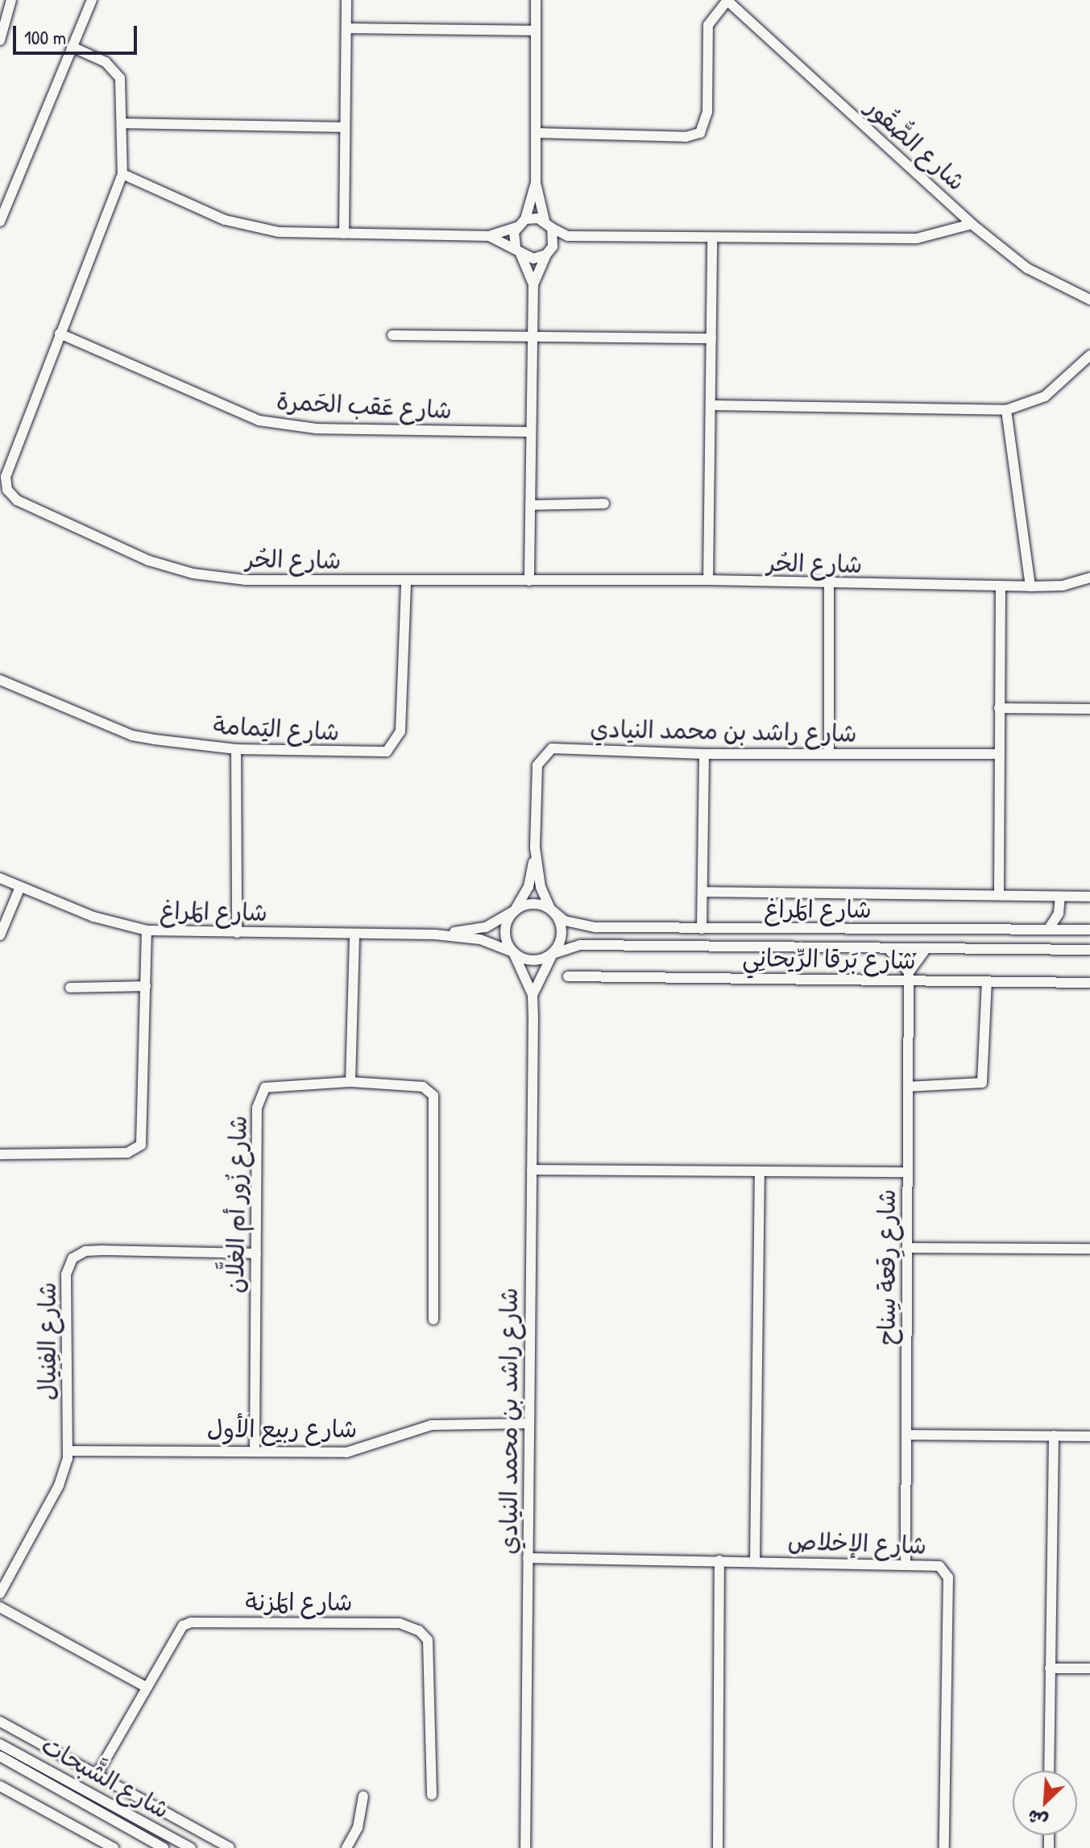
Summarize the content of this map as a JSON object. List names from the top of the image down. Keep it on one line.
{"streets":{"street":["شارع الصُّقُور","شارع عَقب الحَمرة","شارع الحُر","شارع اليَمامة","شارع راشد بن محمد النيادي","شارع المَراغ","شارع بَرقا الرِّيحانِي","شارع زُور أم الغلَّان","شارع رِقعة سِناح","شارع الفِنيال","شارع ربيع الأول","شارع الإخلاص","شارع المَزنة","شارع الشَّبحات"]},"crossings":[["شارع عَقب الحَمرة","شارع الحُر"],["شارع الحُر","شارع اليَمامة"],["شارع راشد بن محمد النيادي","شارع المَراغ"],["شارع راشد بن محمد النيادي","شارع ربيع الأول"],["شارع راشد بن محمد النيادي","شارع الإخلاص"],["شارع بَرقا الرِّيحانِي","شارع رِقعة سِناح"],["شارع زُور أم الغلَّان","شارع الفِنيال"],["شارع زُور أم الغلَّان","شارع ربيع الأول"],["شارع رِقعة سِناح","شارع الإخلاص"],["شارع الفِنيال","شارع ربيع الأول"]],"scale_bar":"100 m","north":"bottom left"}
